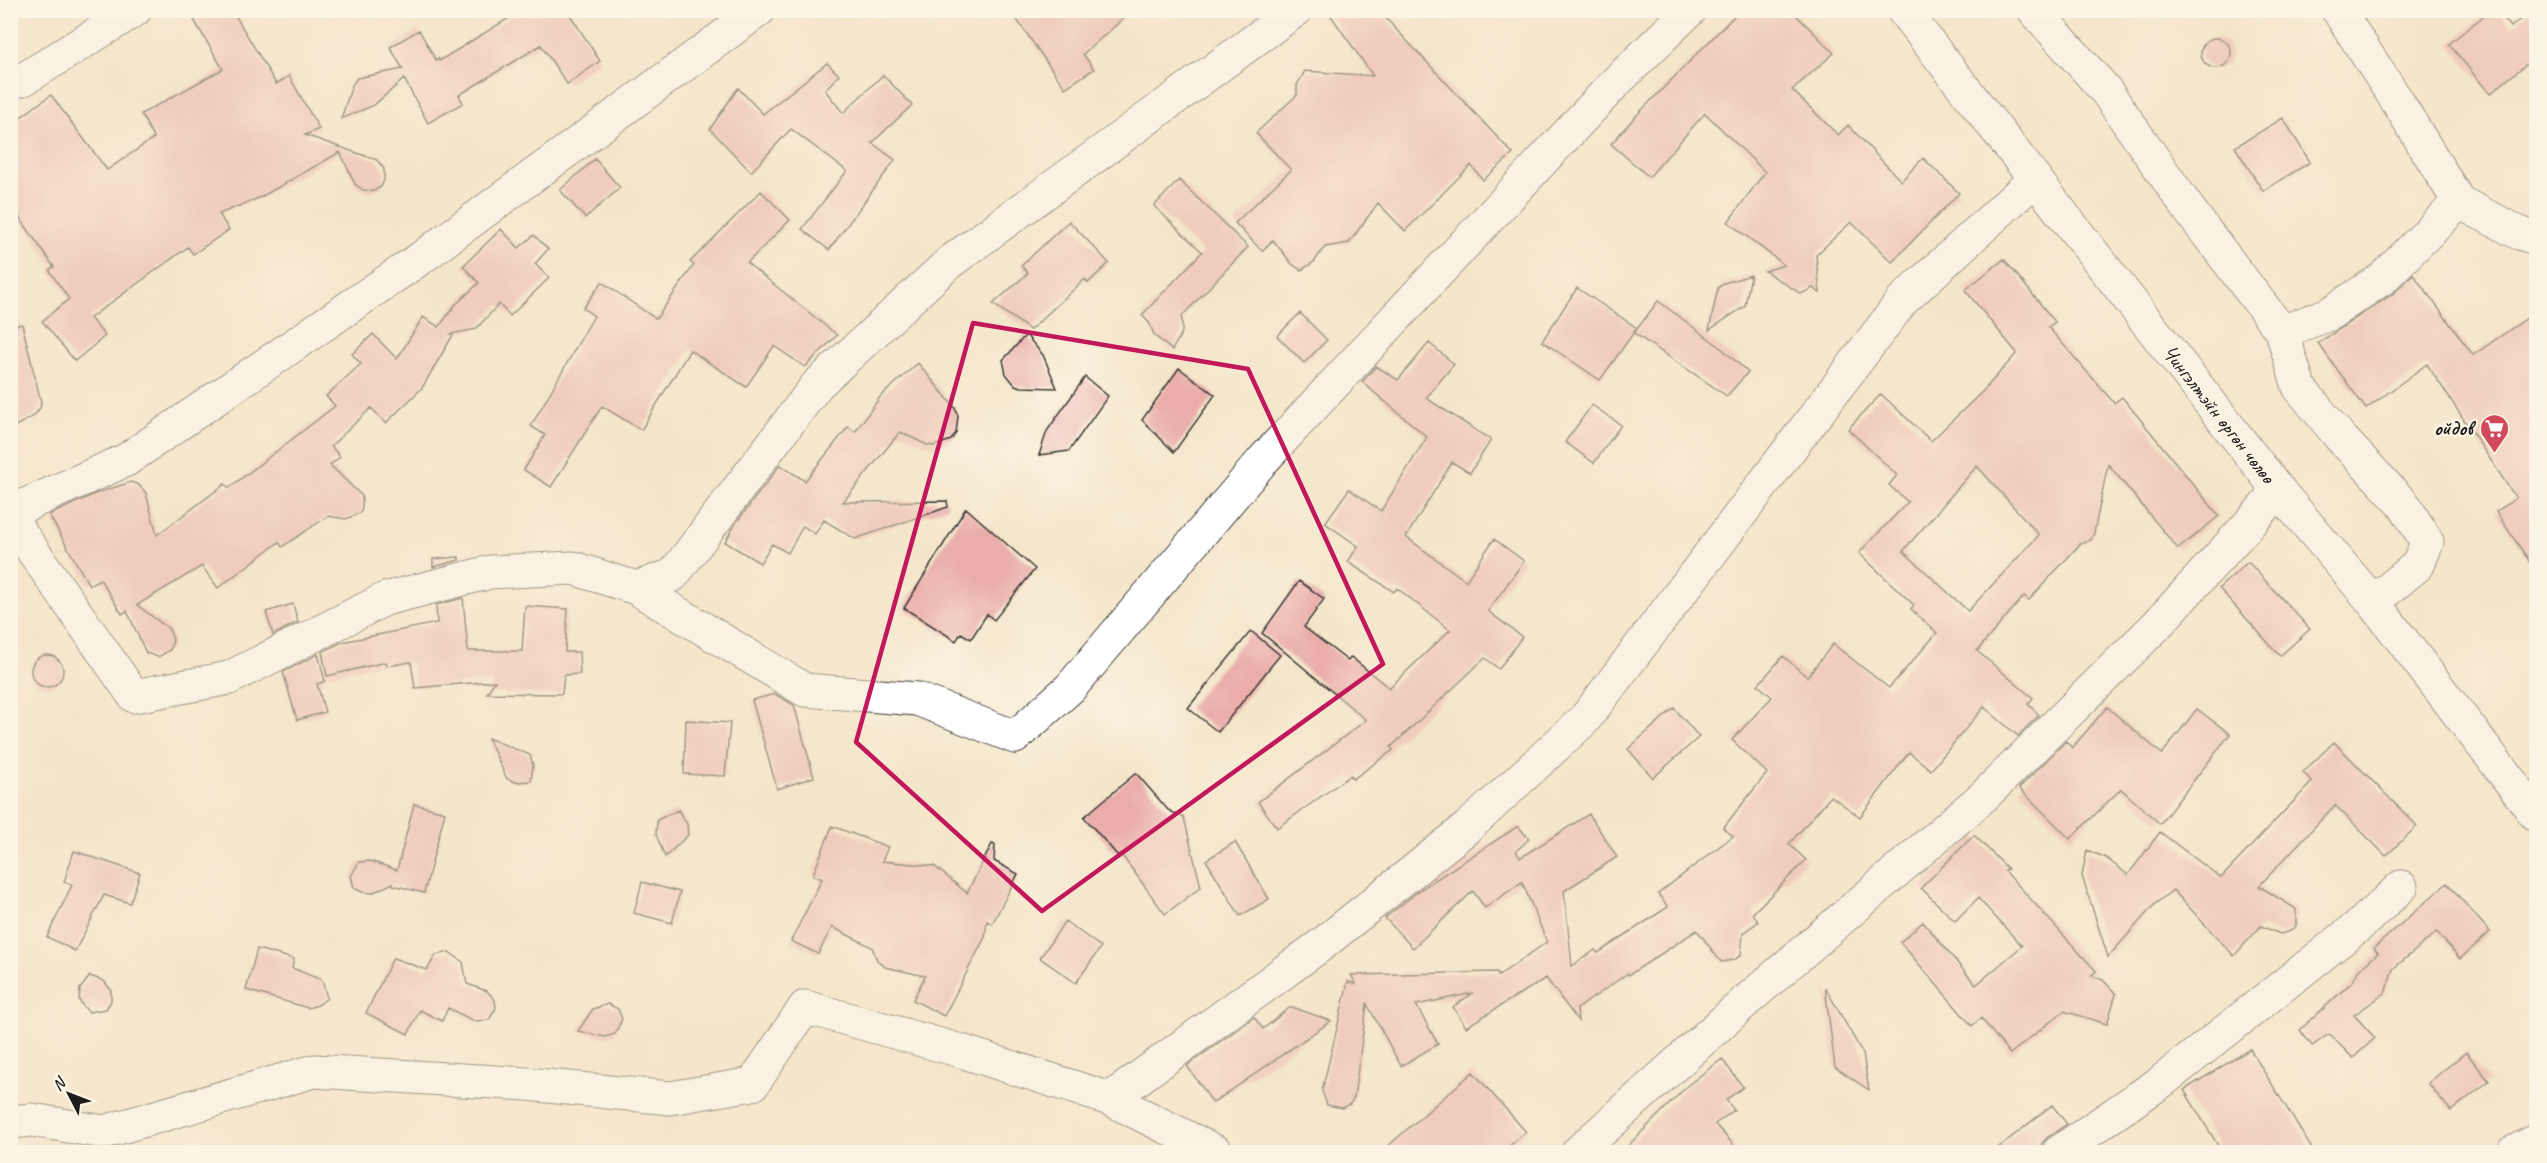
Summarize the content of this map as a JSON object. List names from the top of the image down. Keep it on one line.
{"streets":{"street":["Чингэлтэйн өргөн чөлөө"]},"places":{"supermarket":["ойдов"]},"north":"top left"}
